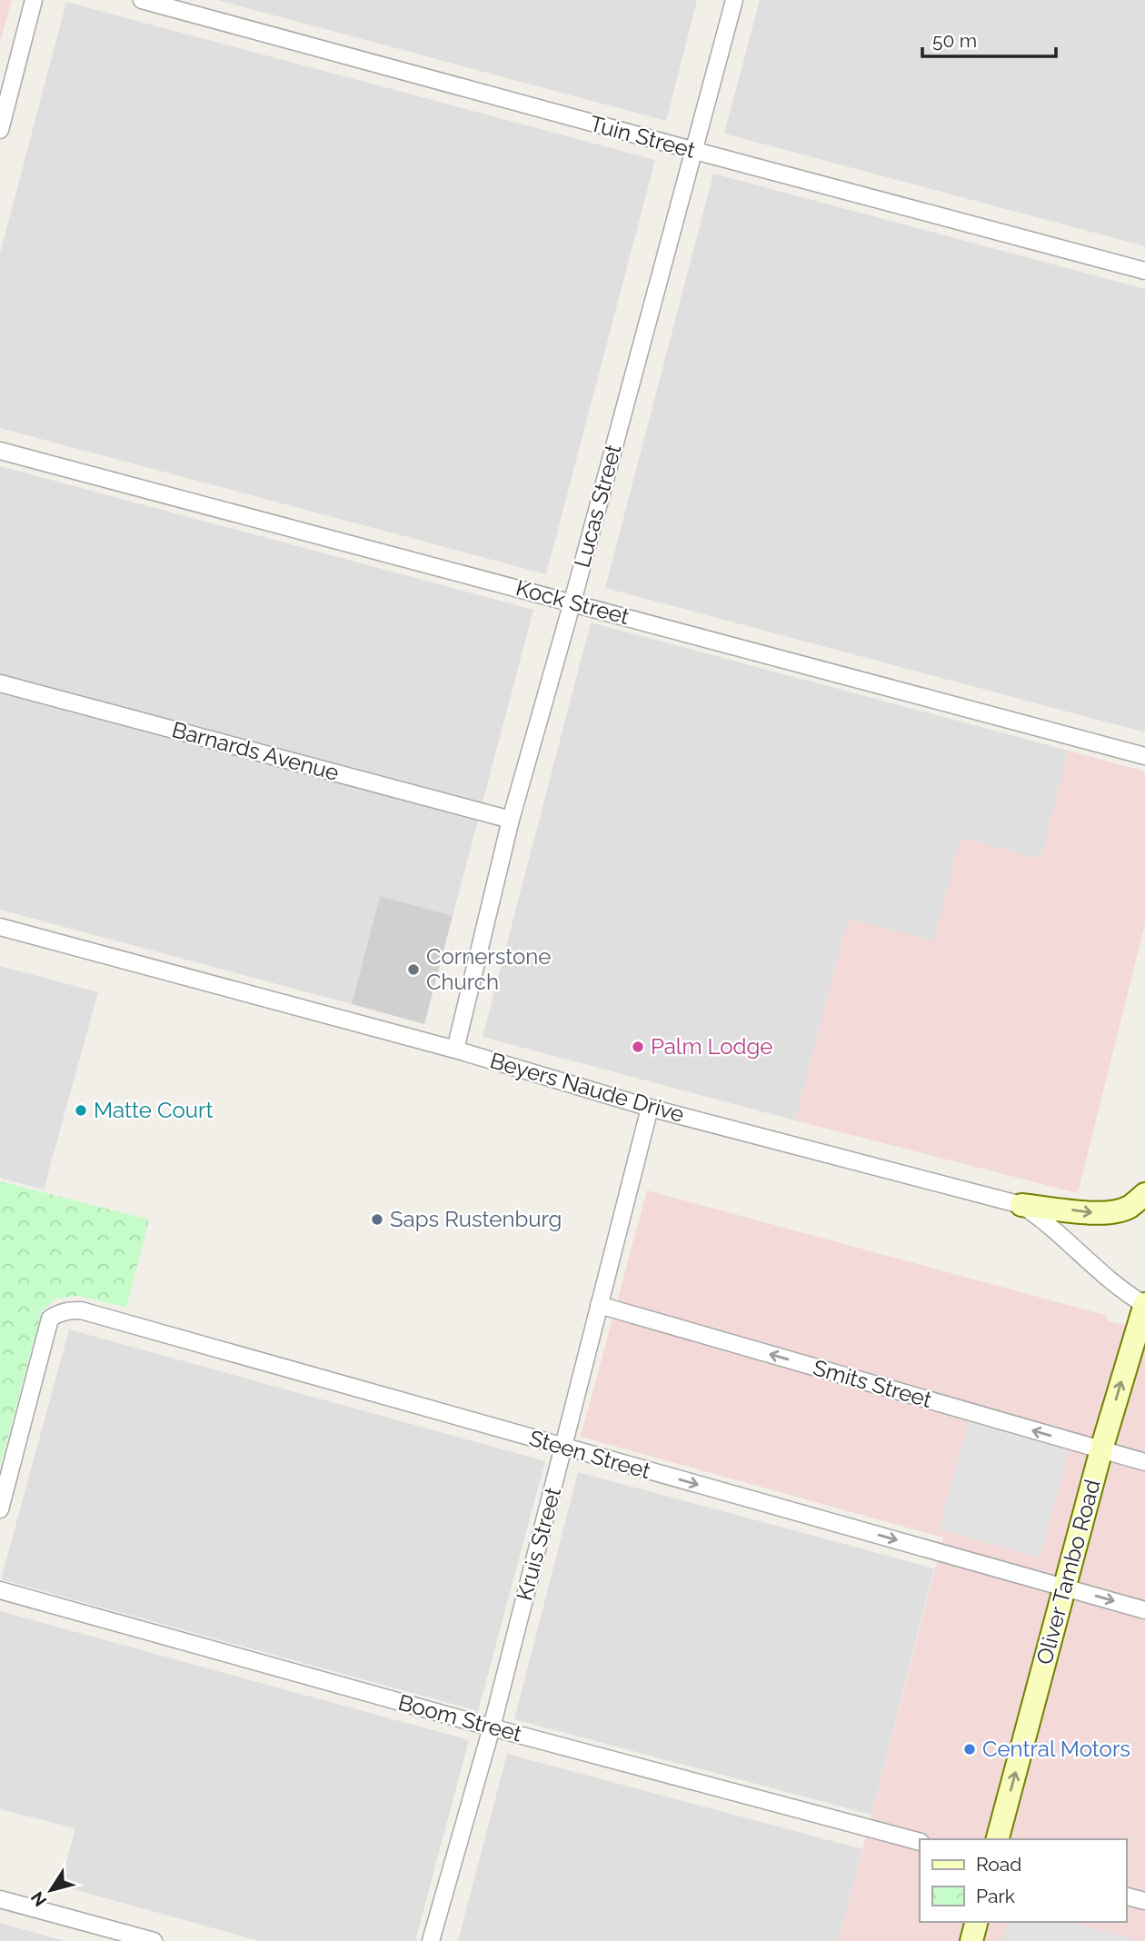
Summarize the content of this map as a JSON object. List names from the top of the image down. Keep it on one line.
{"streets":{"main road":["Oliver Tambo Road"],"street":["Tuin Street","Lucas Street","Kock Street","Barnards Avenue","Beyers Naude Drive","Smits Street","Steen Street","Kruis Street","Boom Street"]},"crossings":[["Tuin Street","Lucas Street"],["Lucas Street","Kock Street"],["Lucas Street","Barnards Avenue"],["Lucas Street","Beyers Naude Drive"],["Beyers Naude Drive","Kruis Street"],["Beyers Naude Drive","Oliver Tambo Road"],["Smits Street","Kruis Street"],["Smits Street","Oliver Tambo Road"],["Steen Street","Kruis Street"],["Steen Street","Oliver Tambo Road"],["Kruis Street","Boom Street"]],"one_way":["Smits Street","Steen Street","Oliver Tambo Road"],"places":["Cornerstone Church","Palm Lodge","Matte Court","Saps Rustenburg","Central Motors"],"legend":["Road","Park"],"scale_bar":"50 m","north":"bottom left"}
